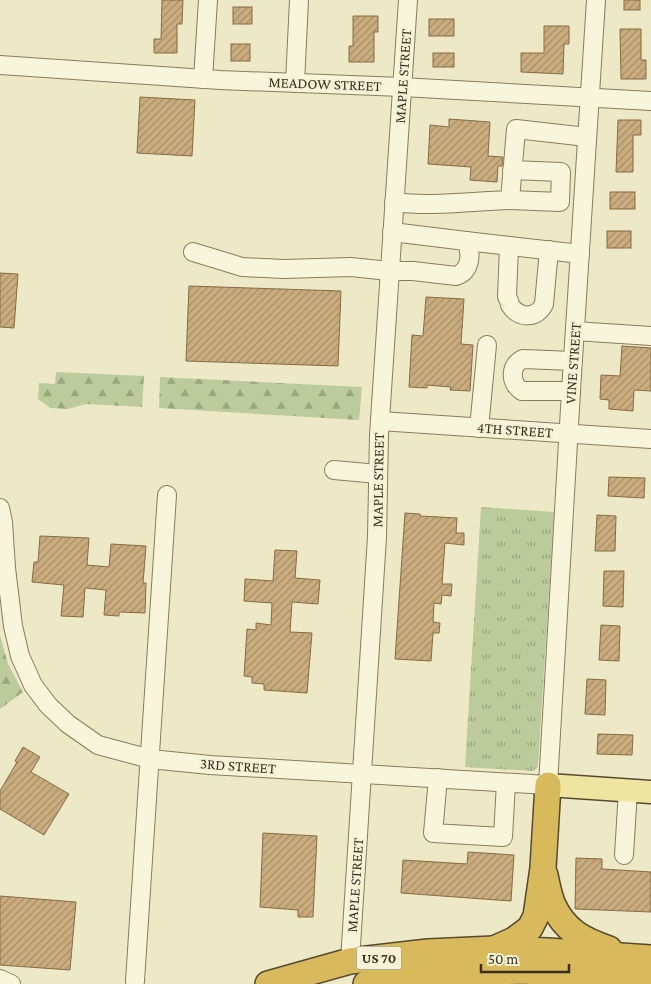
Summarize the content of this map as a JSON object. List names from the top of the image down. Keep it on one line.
{"streets":{"highway":["US 70"],"main road":["3RD STREET"],"street":["MAPLE STREET","MEADOW STREET","VINE STREET","4TH STREET"]},"crossings":[["MAPLE STREET","MEADOW STREET"],["MAPLE STREET","4TH STREET"],["MAPLE STREET","3RD STREET"],["MAPLE STREET","US 70"],["MEADOW STREET","VINE STREET"],["VINE STREET","4TH STREET"],["VINE STREET","3RD STREET"]],"scale_bar":"50 m"}
